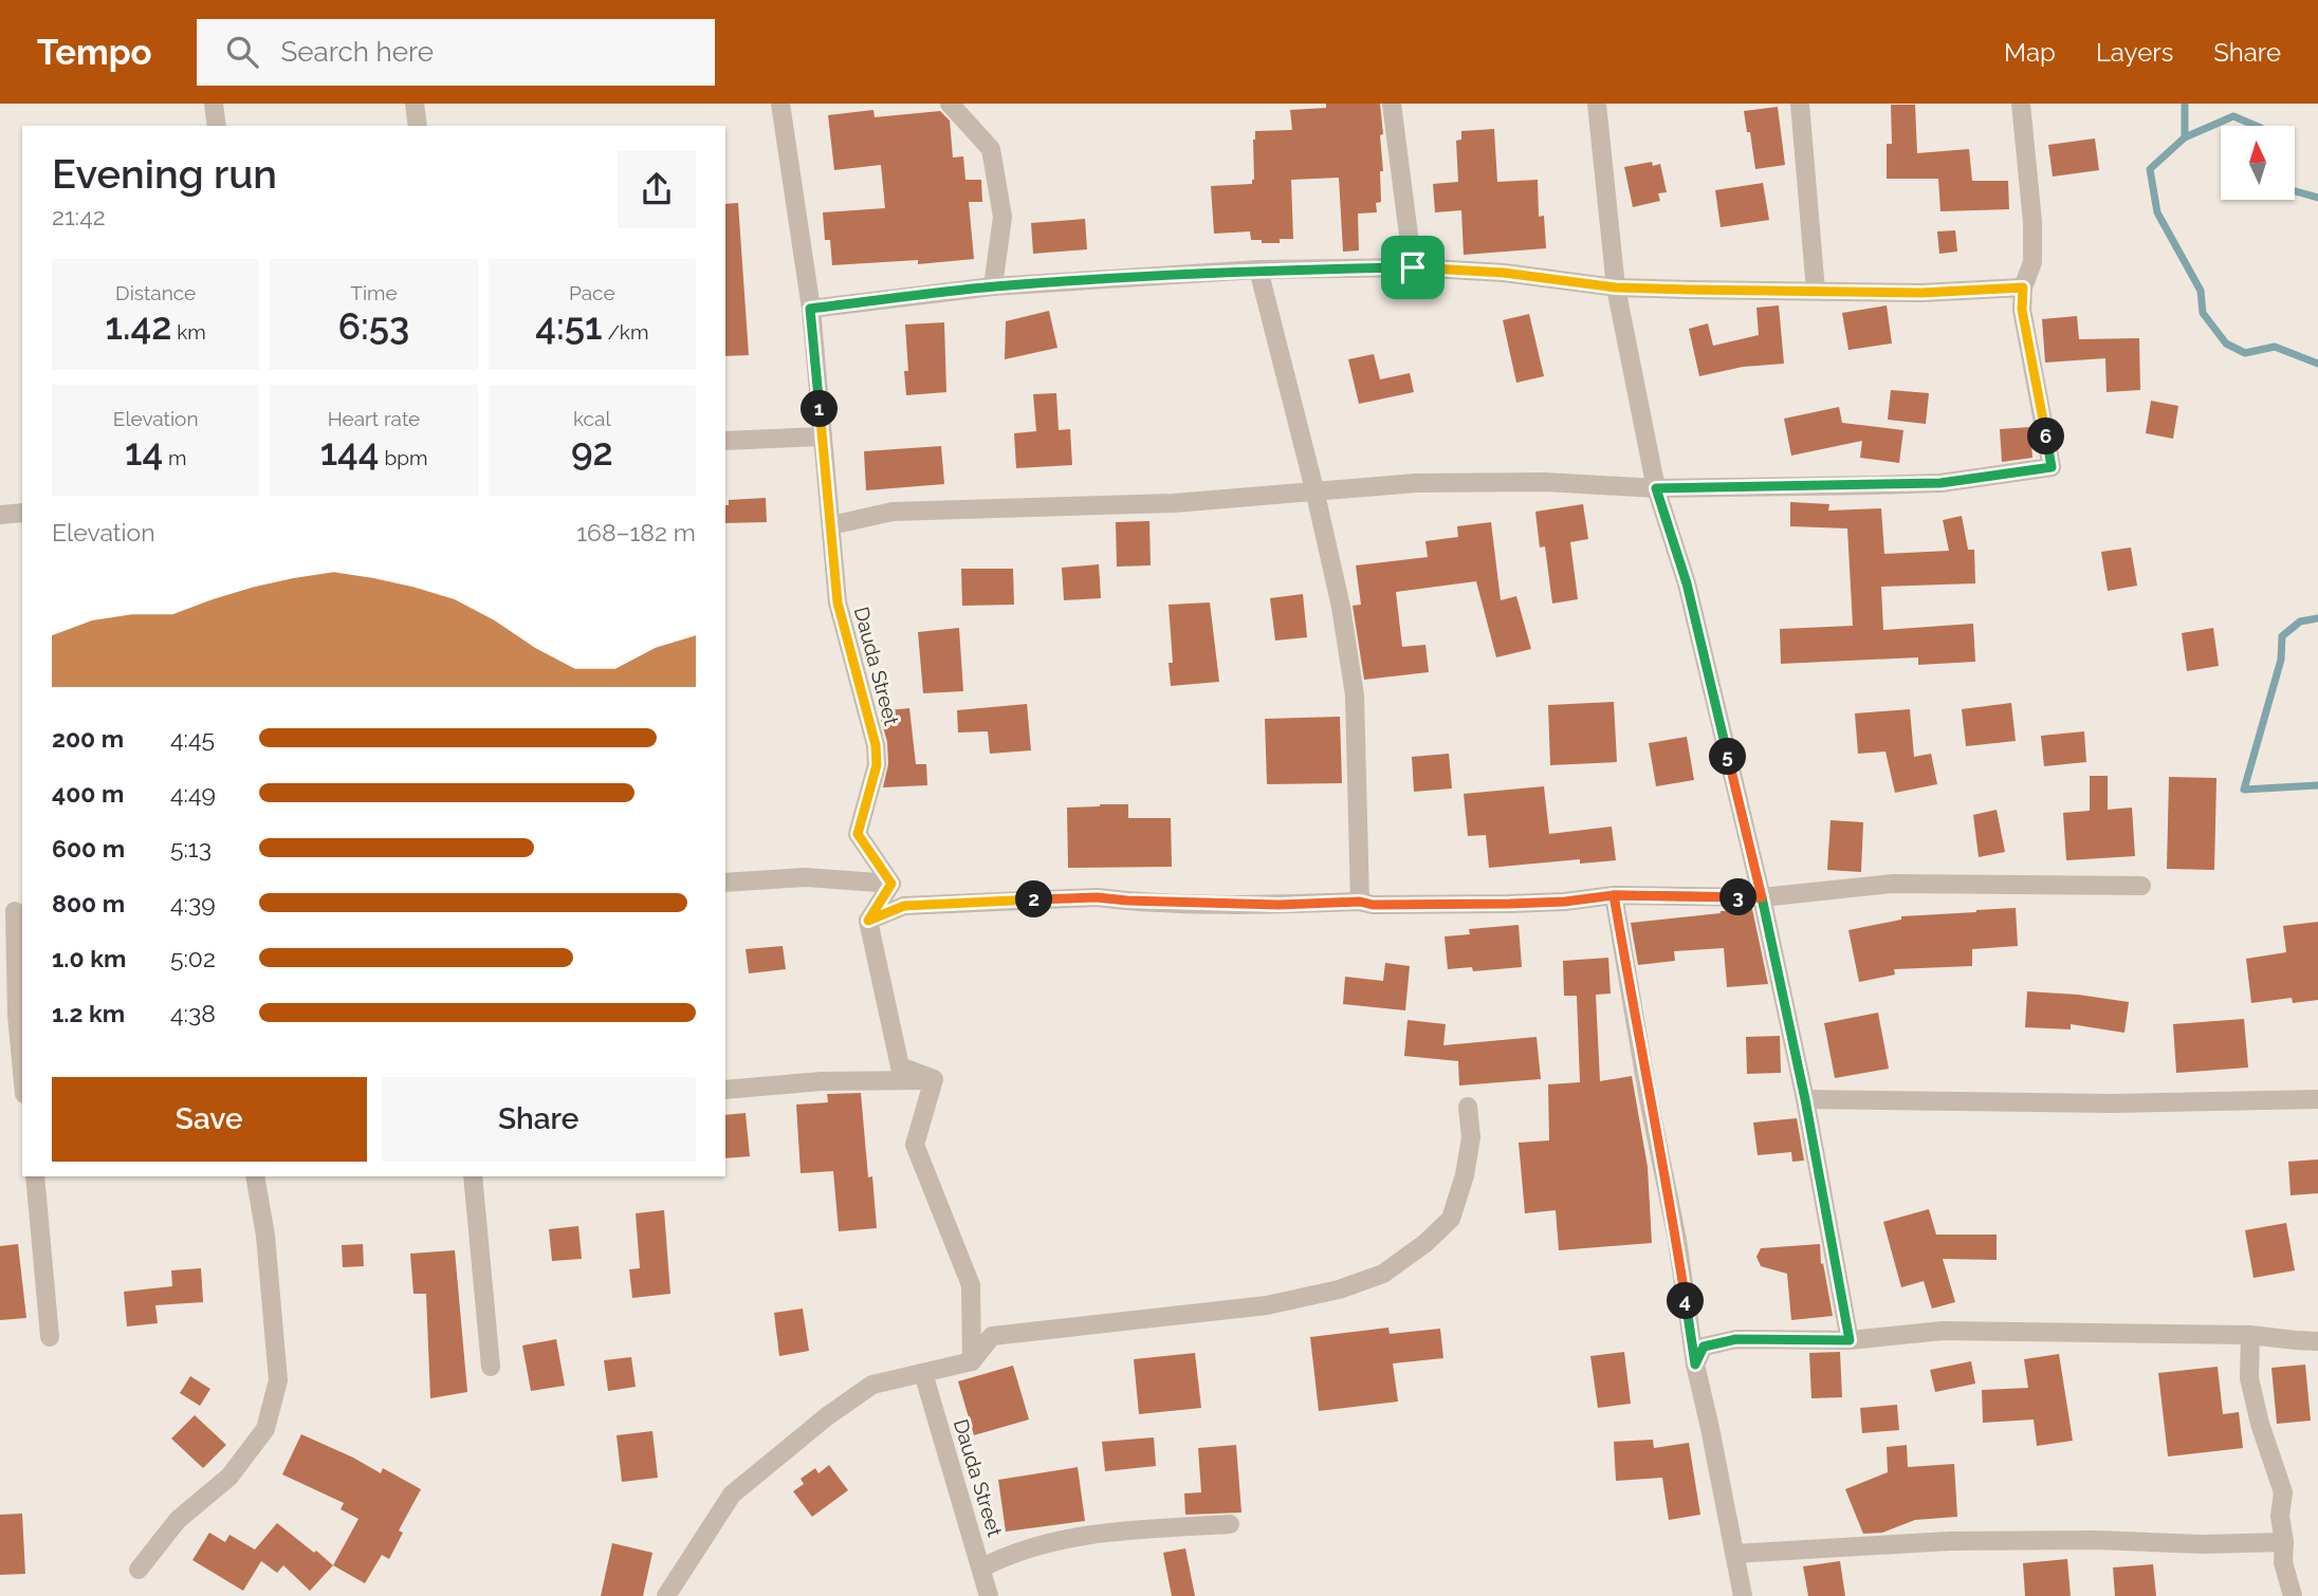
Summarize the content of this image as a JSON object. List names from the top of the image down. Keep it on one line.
{"streets":{"street":["Dauda Street"]},"north":"top","page":{"header":"Tempo","search":"Search here","nav":["Map","Layers","Share"],"heading":["Evening run","21:42"],"stats":[["Distance","1.42 km"],["Time","6:53"],["Pace","4:51 /km"],["Elevation","14 m"],["Heart rate","144 bpm"],["kcal","92"]],"pins":["1","6","5","3","2","4"],"chart":["Elevation","168–182 m"],"list":[{"name":"200 m","note":"4:45"},{"name":"400 m","note":"4:49"},{"name":"600 m","note":"5:13"},{"name":"800 m","note":"4:39"},{"name":"1.0 km","note":"5:02"},{"name":"1.2 km","note":"4:38"}],"buttons":["Save","Share"]}}
